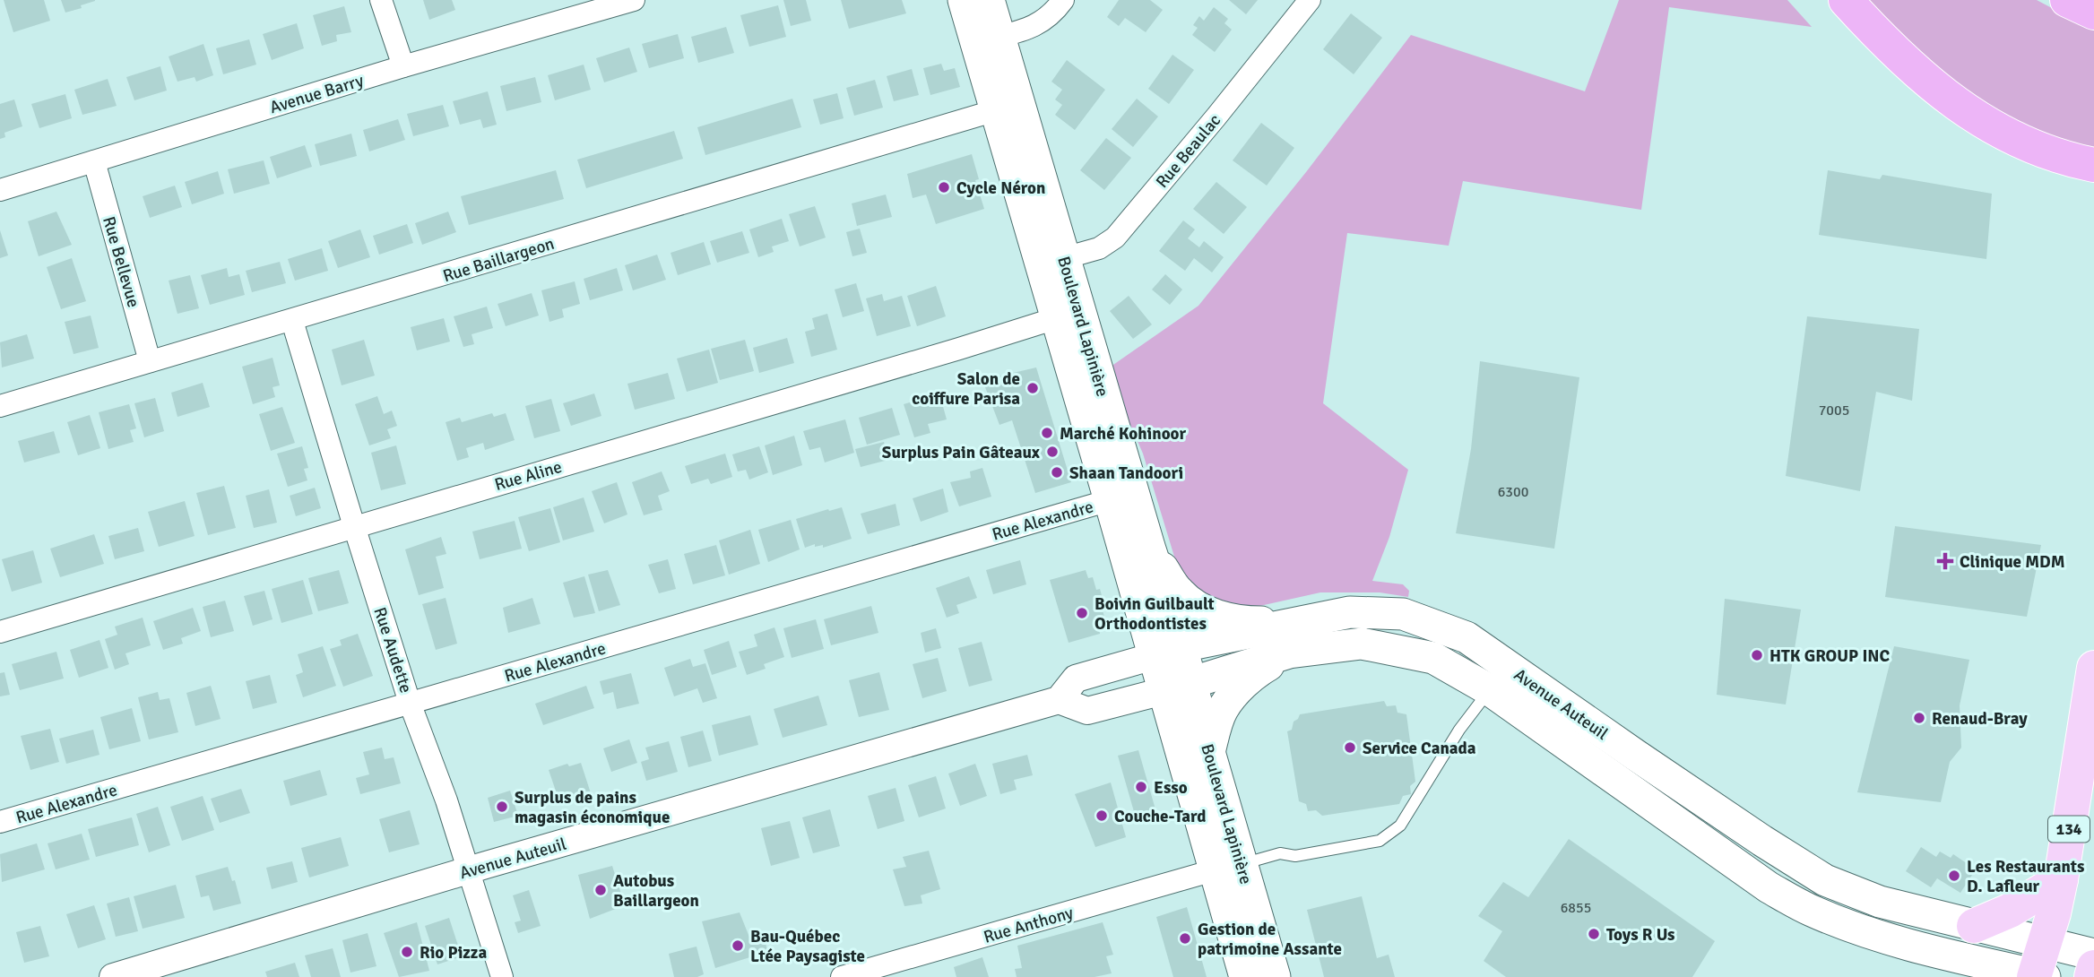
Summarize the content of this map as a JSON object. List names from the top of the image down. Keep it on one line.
{"streets":{"main road":["Boulevard Lapinière","Avenue Auteuil","134"],"street":["Avenue Barry","Rue Beaulac","Rue Baillargeon","Rue Bellevue","Rue Aline","Rue Alexandre","Rue Audette","Rue Anthony"]},"crossings":[["Avenue Barry","Rue Bellevue"],["Rue Beaulac","Boulevard Lapinière"],["Rue Baillargeon","Rue Bellevue"],["Rue Baillargeon","Boulevard Lapinière"],["Rue Baillargeon","Rue Audette"],["Boulevard Lapinière","Rue Aline"],["Boulevard Lapinière","Rue Alexandre"],["Boulevard Lapinière","Avenue Auteuil"],["Boulevard Lapinière","Rue Anthony"],["Rue Aline","Rue Audette"],["Rue Alexandre","Rue Audette"],["Rue Audette","Avenue Auteuil"],["Avenue Auteuil","134"]],"places":{"other":["Cycle Néron","Salon de coiffure Parisa","Marché Kohinoor","Surplus Pain Gâteaux","Shaan Tandoori","Boivin Guilbault Orthodontistes","HTK GROUP INC","Renaud-Bray","Service Canada","Esso","Surplus de pains magasin économique","Couche-Tard","Les Restaurants D. Lafleur","Autobus Baillargeon","Toys R Us","Gestion de patrimoine Assante","Bau-Québec Ltée Paysagiste","Rio Pizza"],"health":["Clinique MDM"]},"house_numbers":["7005","6300","6855"]}
